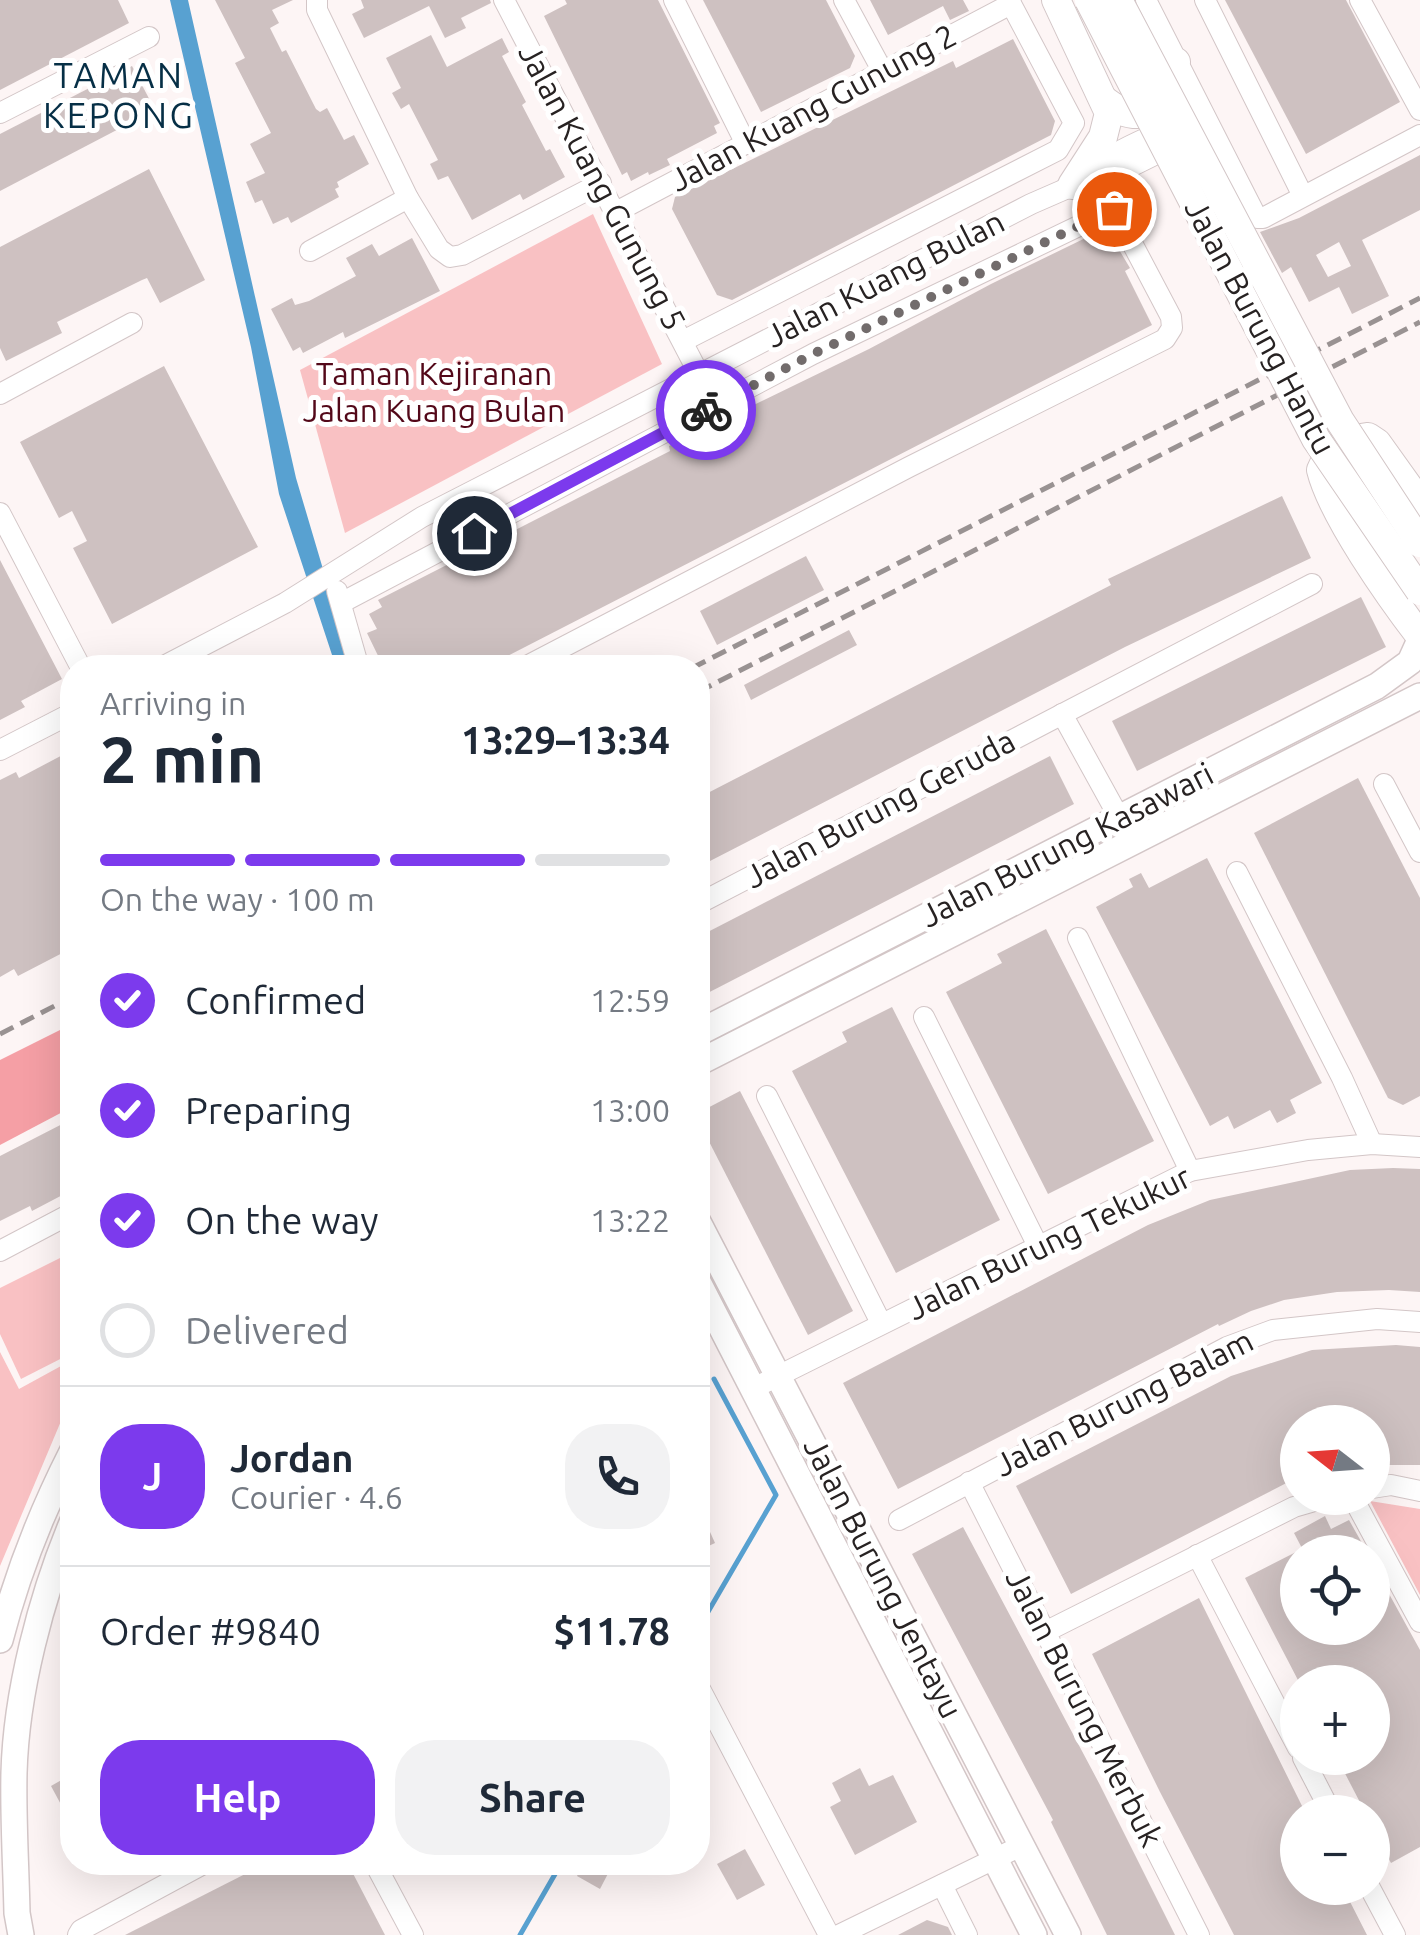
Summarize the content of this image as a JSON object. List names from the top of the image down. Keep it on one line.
{"streets":{"main road":["Jalan Burung Hantu"],"street":["Jalan Kuang Gunung 2","Jalan Kuang Gunung 5","Jalan Kuang Bulan","Jalan Burung Geruda","Jalan Burung Kasawari","Jalan Burung Tekukur","Jalan Burung Balam","Jalan Burung Jentayu","Jalan Burung Merbuk"]},"crossings":[["Jalan Kuang Gunung 2","Jalan Kuang Gunung 5"],["Jalan Kuang Gunung 5","Jalan Kuang Bulan"],["Jalan Burung Tekukur","Jalan Burung Jentayu"],["Jalan Burung Balam","Jalan Burung Merbuk"]],"districts":["TAMAN KEPONG"],"parks":["Taman Kejiranan Jalan Kuang Bulan"],"north":"left","page":{"heading":["2 min","Arriving in","13:29–13:34"],"panel":["Jordan","Courier · 4.6","Order #9840","$11.78"],"bar":"On the way · 100 m","list":[["Confirmed","12:59"],["Preparing","13:00"],["On the way","13:22"],"Delivered"],"map_buttons":["+","−"],"round":"J","buttons":["Help","Share"]}}
